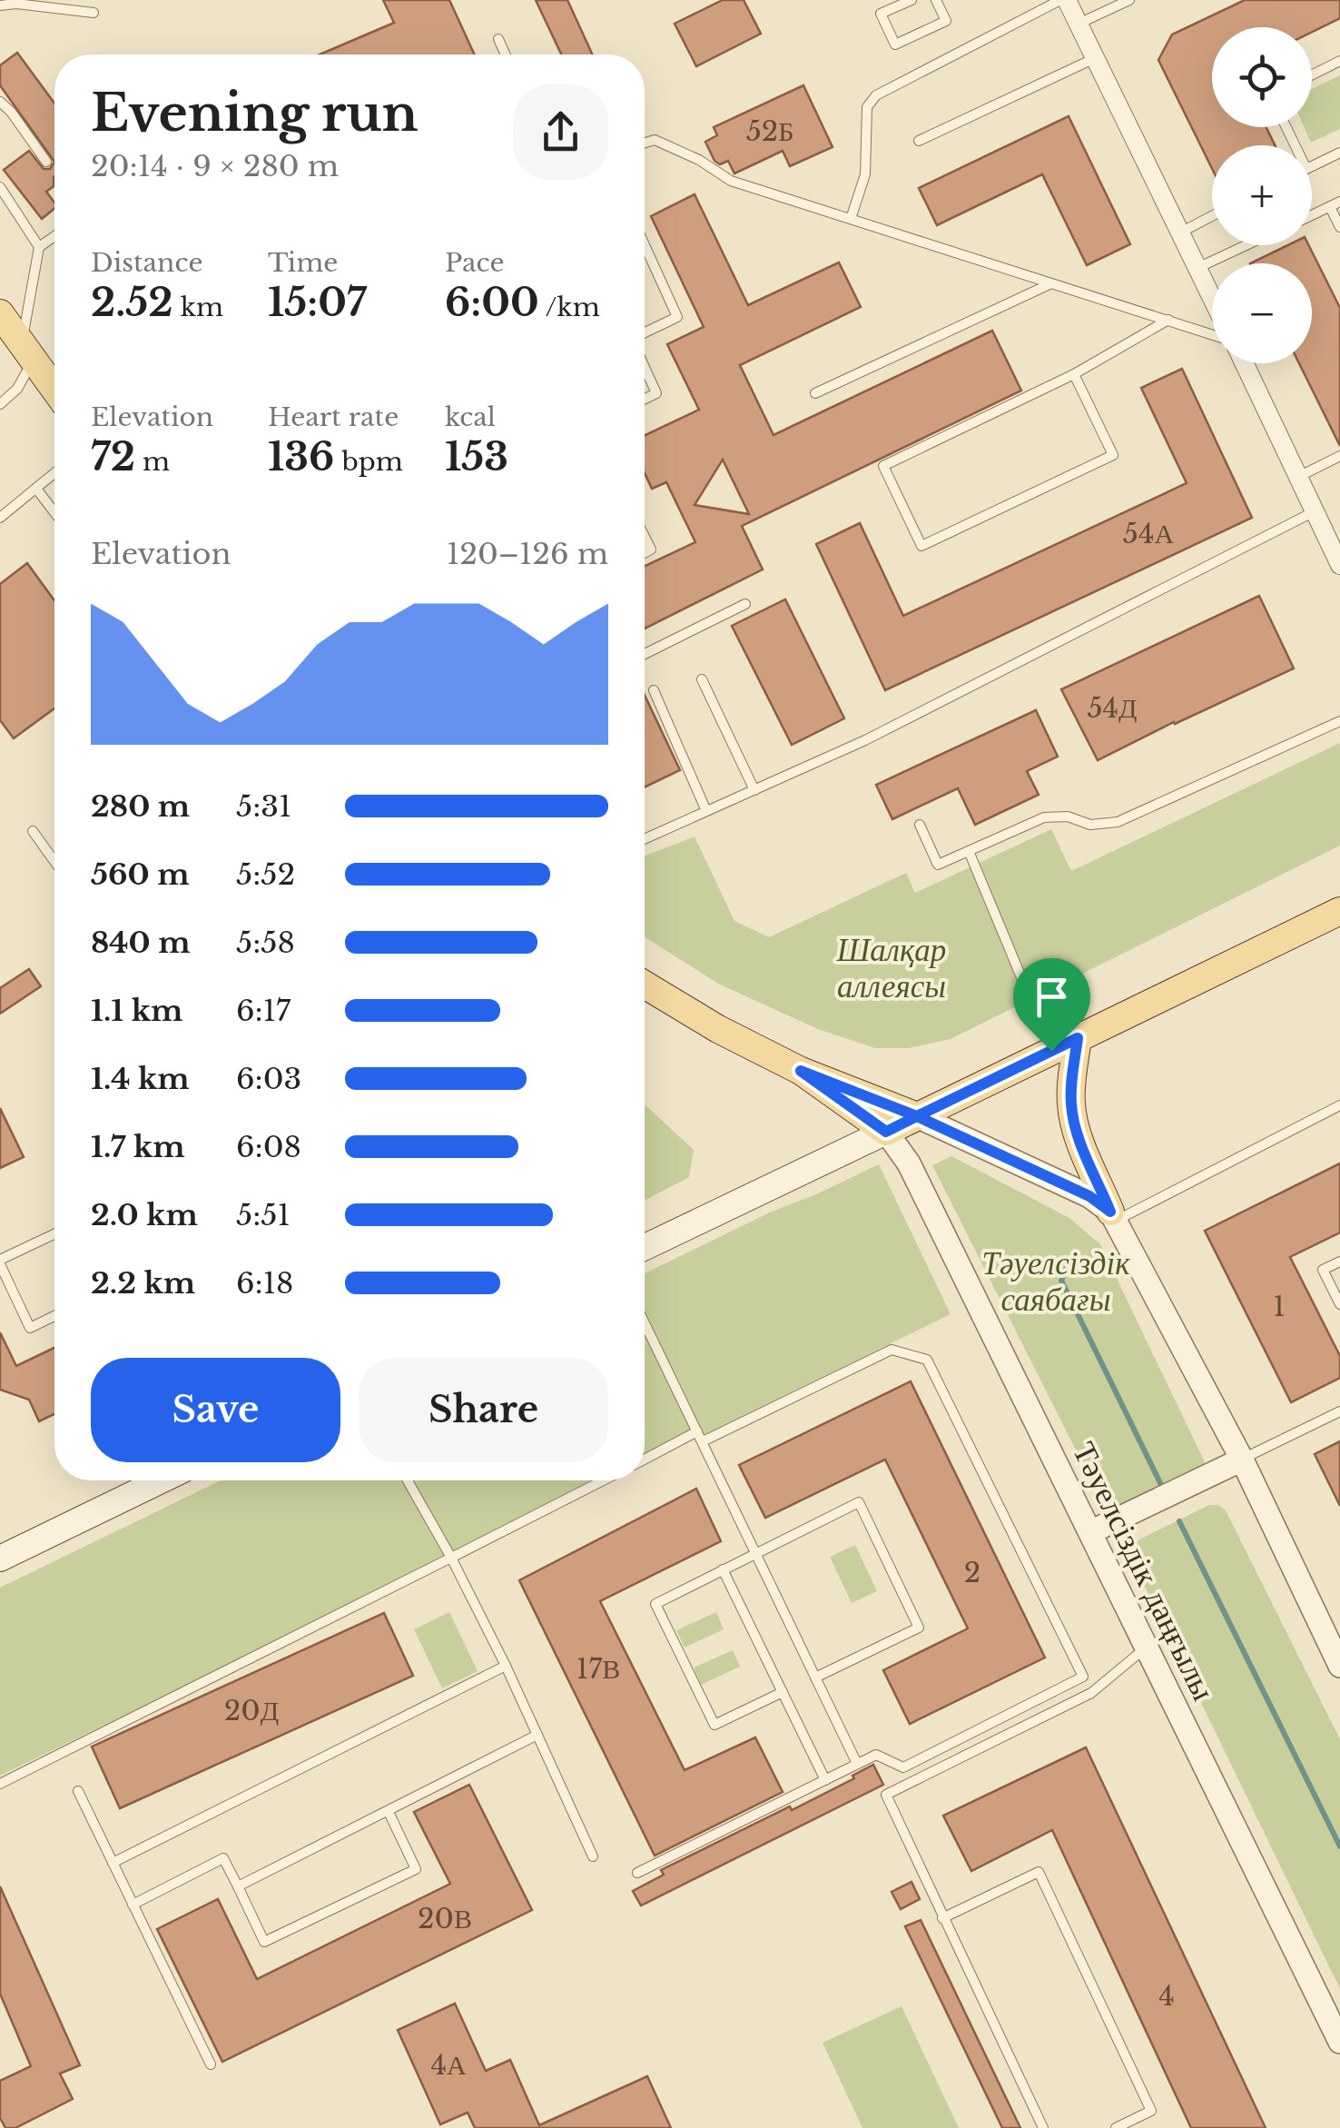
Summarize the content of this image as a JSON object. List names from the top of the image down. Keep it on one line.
{"streets":{"street":["Тәуелсіздік даңғылы"]},"parks":["Шалқар аллеясы","Тәуелсіздік саябағы"],"house_numbers":["52Б","54А","54Д","1","2","17В","20Д","20В","4","4А"],"page":{"map_buttons":["+","−"],"heading":["Evening run","20:14 · 9 × 280 m"],"stats":[["Distance","2.52 km"],["Time","15:07"],["Pace","6:00 /km"],["Elevation","72 m"],["Heart rate","136 bpm"],["kcal","153"]],"chart":["Elevation","120–126 m"],"list":[{"name":"280 m","note":"5:31"},{"name":"560 m","note":"5:52"},{"name":"840 m","note":"5:58"},{"name":"1.1 km","note":"6:17"},{"name":"1.4 km","note":"6:03"},{"name":"1.7 km","note":"6:08"},{"name":"2.0 km","note":"5:51"},{"name":"2.2 km","note":"6:18"}],"buttons":["Save","Share"]}}
